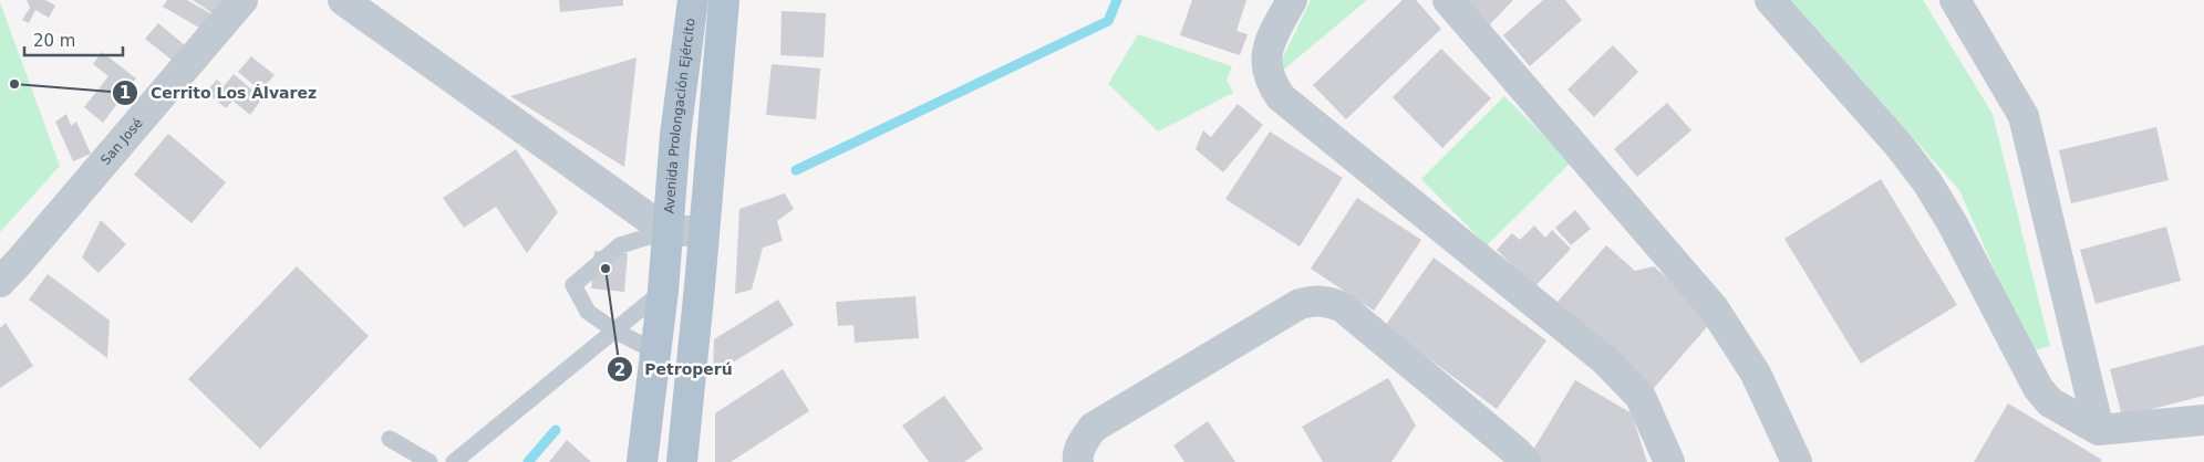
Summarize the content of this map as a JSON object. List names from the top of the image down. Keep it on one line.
{"streets":{"main road":["Avenida Prolongación Ejército"],"street":["San José"]},"places":["Cerrito Los Álvarez","Petroperú"],"scale_bar":"20 m"}
